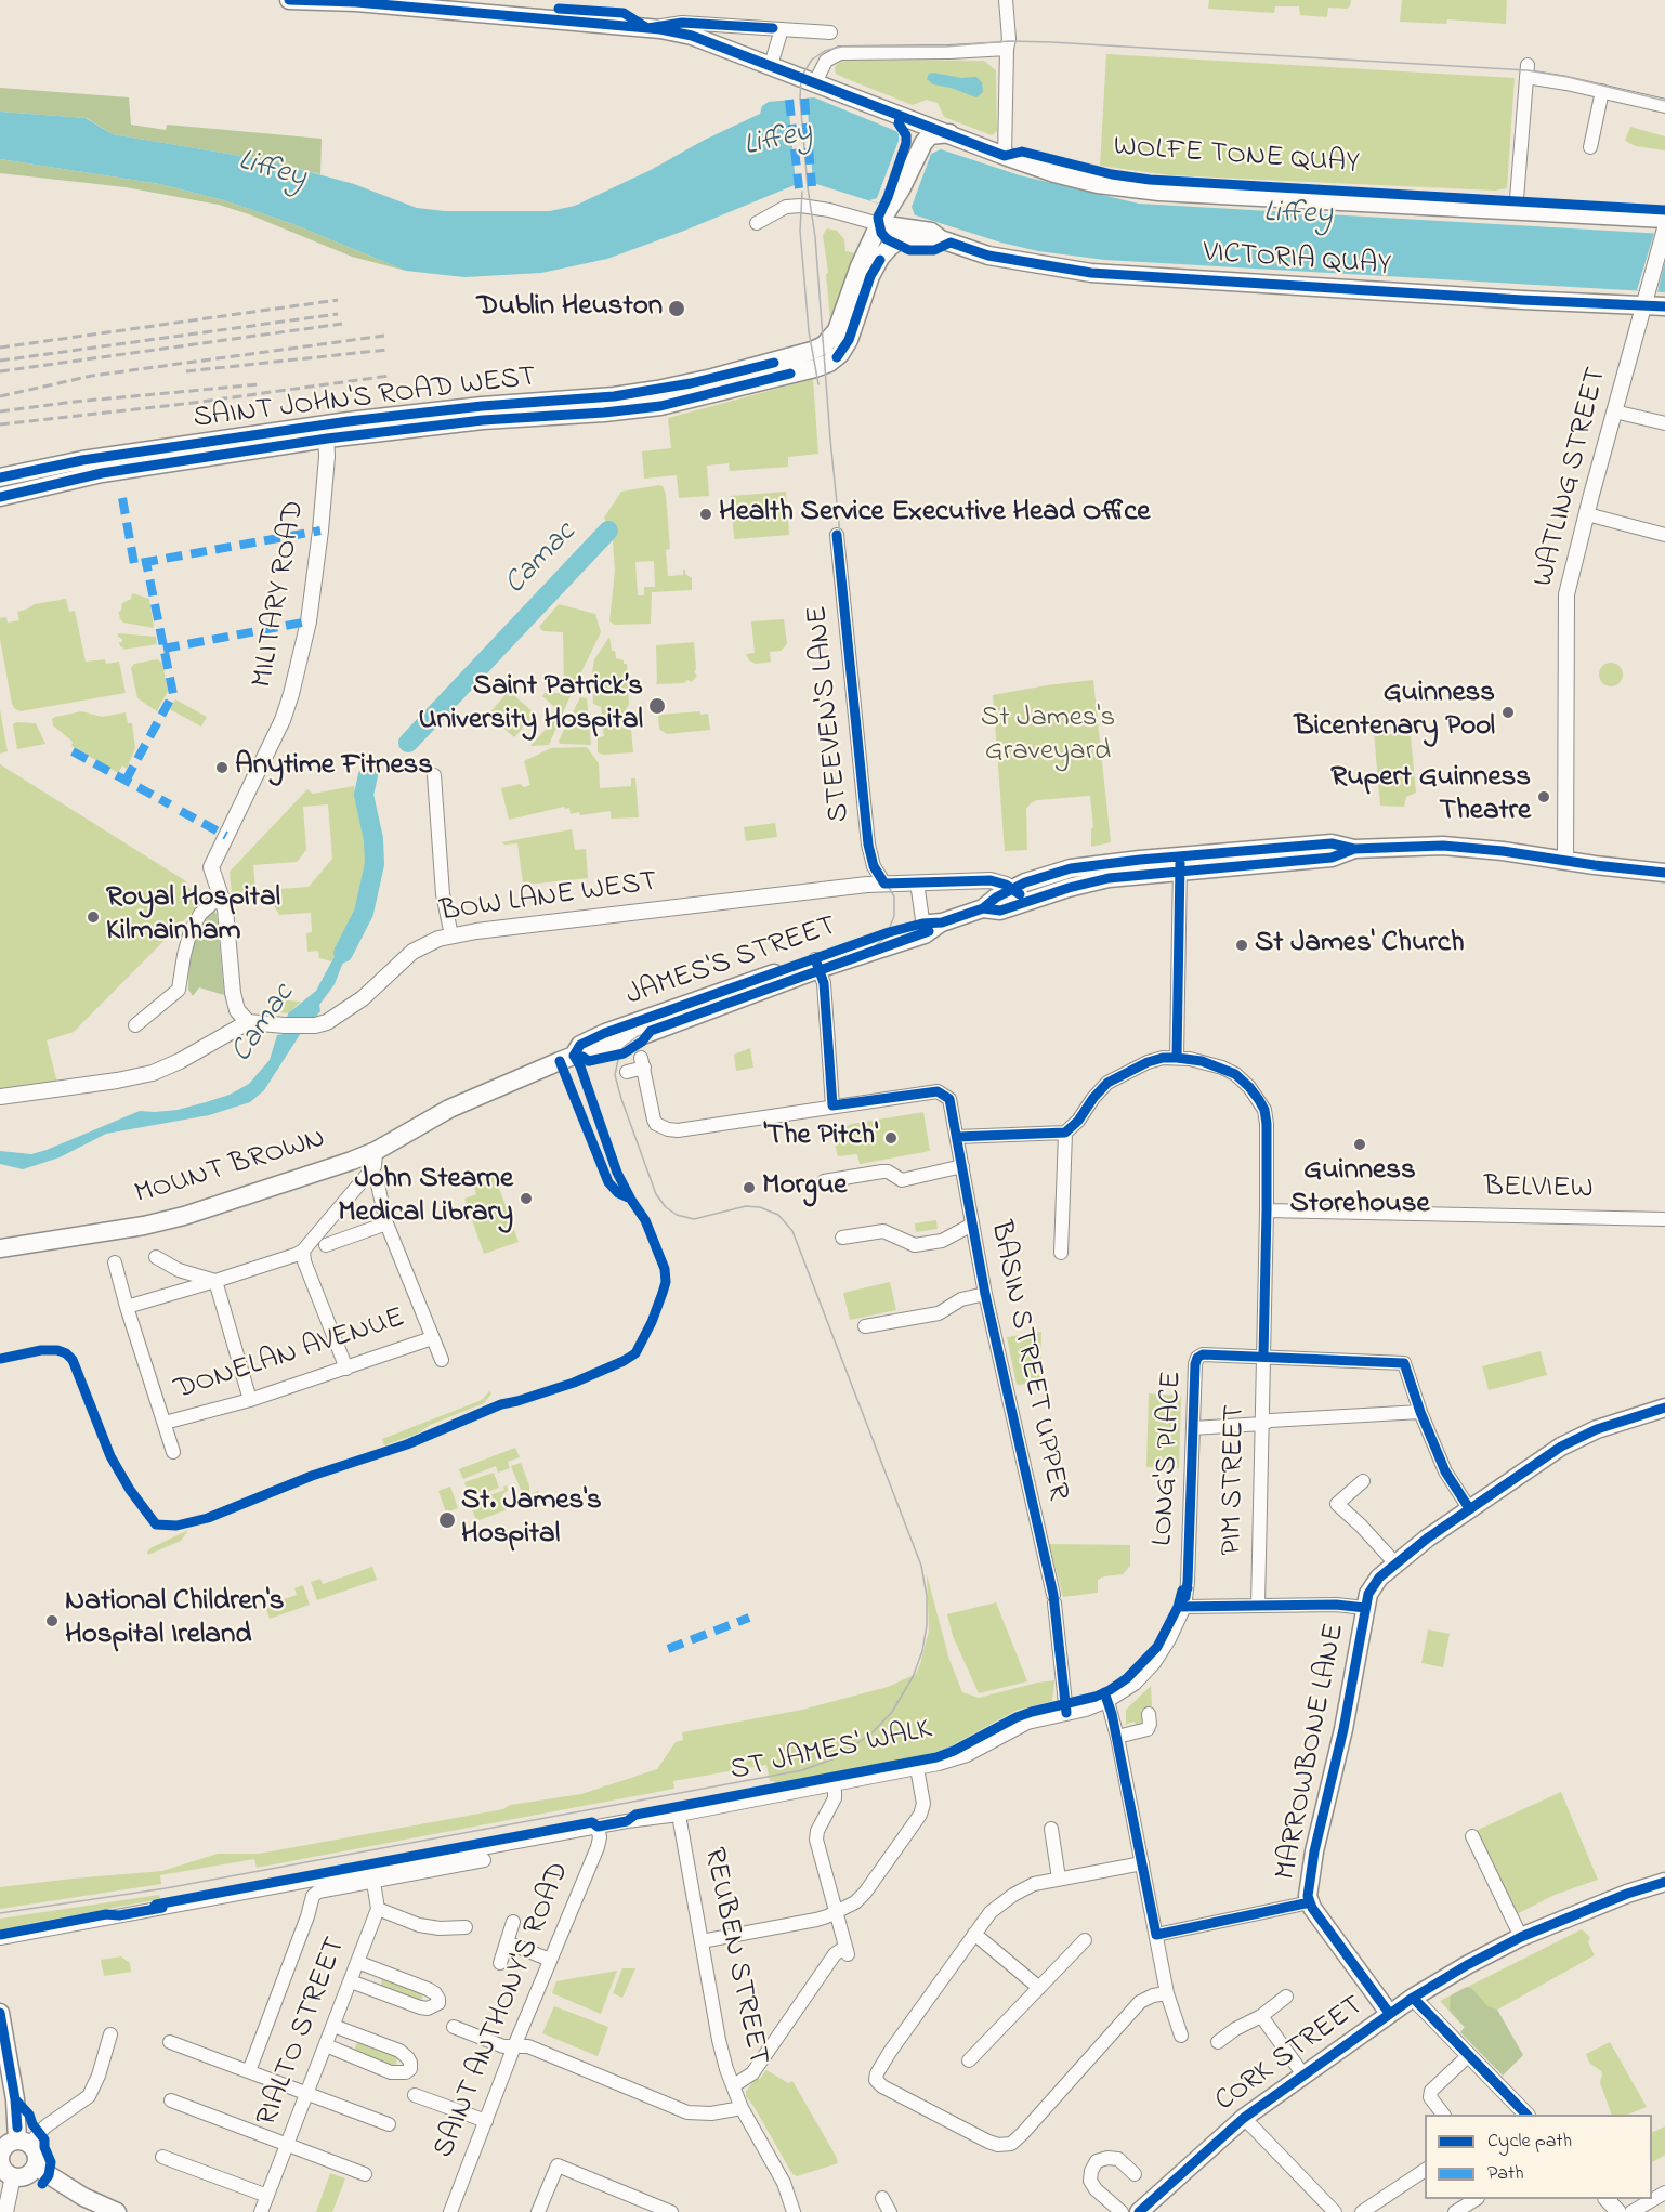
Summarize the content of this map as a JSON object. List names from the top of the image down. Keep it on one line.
{"streets":{"main road":["WOLFE TONE QUAY","VICTORIA QUAY","SAINT JOHN'S ROAD WEST","JAMES'S STREET","MOUNT BROWN","MARROWBONE LANE","CORK STREET"],"street":["WATLING STREET","MILITARY ROAD","STEEVEN'S LANE","BOW LANE WEST","BELVIEW","DONELAN AVENUE","BASIN STREET UPPER","LONG'S PLACE","PIM STREET","ST JAMES' WALK","REUBEN STREET","SAINT ANTHONY'S ROAD","RIALTO STREET"]},"crossings":[["WOLFE TONE QUAY","SAINT JOHN'S ROAD WEST"],["VICTORIA QUAY","SAINT JOHN'S ROAD WEST"],["VICTORIA QUAY","WATLING STREET"],["SAINT JOHN'S ROAD WEST","MILITARY ROAD"],["WATLING STREET","JAMES'S STREET"],["STEEVEN'S LANE","BOW LANE WEST"],["JAMES'S STREET","MOUNT BROWN"],["BELVIEW","PIM STREET"],["BASIN STREET UPPER","ST JAMES' WALK"],["LONG'S PLACE","PIM STREET"],["LONG'S PLACE","ST JAMES' WALK"],["ST JAMES' WALK","REUBEN STREET"],["ST JAMES' WALK","SAINT ANTHONY'S ROAD"],["ST JAMES' WALK","RIALTO STREET"],["MARROWBONE LANE","CORK STREET"]],"water":["Liffey","Camac"],"parks":["St James's Graveyard"],"places":["Dublin Heuston","Health Service Executive Head Office","Saint Patrick’s University Hospital","Guinness Bicentenary Pool","Anytime Fitness","Rupert Guinness Theatre","Royal Hospital Kilmainham","St James' Church","'The Pitch'","Guinness Storehouse","Morgue","John Stearne Medical Library","St. James's Hospital","National Children's Hospital Ireland"],"legend":["Cycle path","Path"]}
